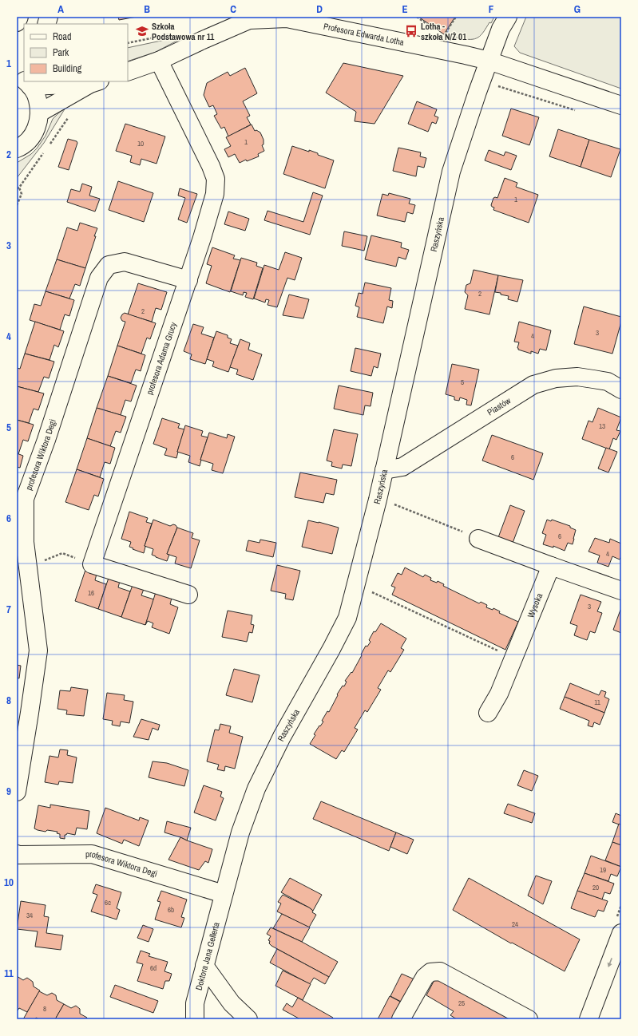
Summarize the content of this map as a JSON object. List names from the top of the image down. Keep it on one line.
{"streets":{"street":["Profesora Edwarda Lotha","Raszyńska","profesora Adama Grucy","Piastów","profesora Wiktora Degi","Wysoka","Doktora Jana Gellerta"]},"crossings":[["Profesora Edwarda Lotha","Raszyńska"],["Profesora Edwarda Lotha","profesora Adama Grucy"],["Raszyńska","Piastów"],["Raszyńska","profesora Wiktora Degi"],["Raszyńska","Doktora Jana Gellerta"],["profesora Adama Grucy","profesora Wiktora Degi"],["profesora Wiktora Degi","Doktora Jana Gellerta"]],"places":{"school or university":["Szkoła Podstawowa nr 11"],"bus stop":["Lotha - szkoła N/Ż 01"]},"house_numbers":["1","10","1","2","2","3","4","5","13","6","6","4","16","3","11","19","20","6c","6b","34","24","6d","25","8"],"legend":["Road","Park","Building"],"grid":{"columns":["A","B","C","D","E","F","G"],"rows":["1","2","3","4","5","6","7","8","9","10","11"]}}
